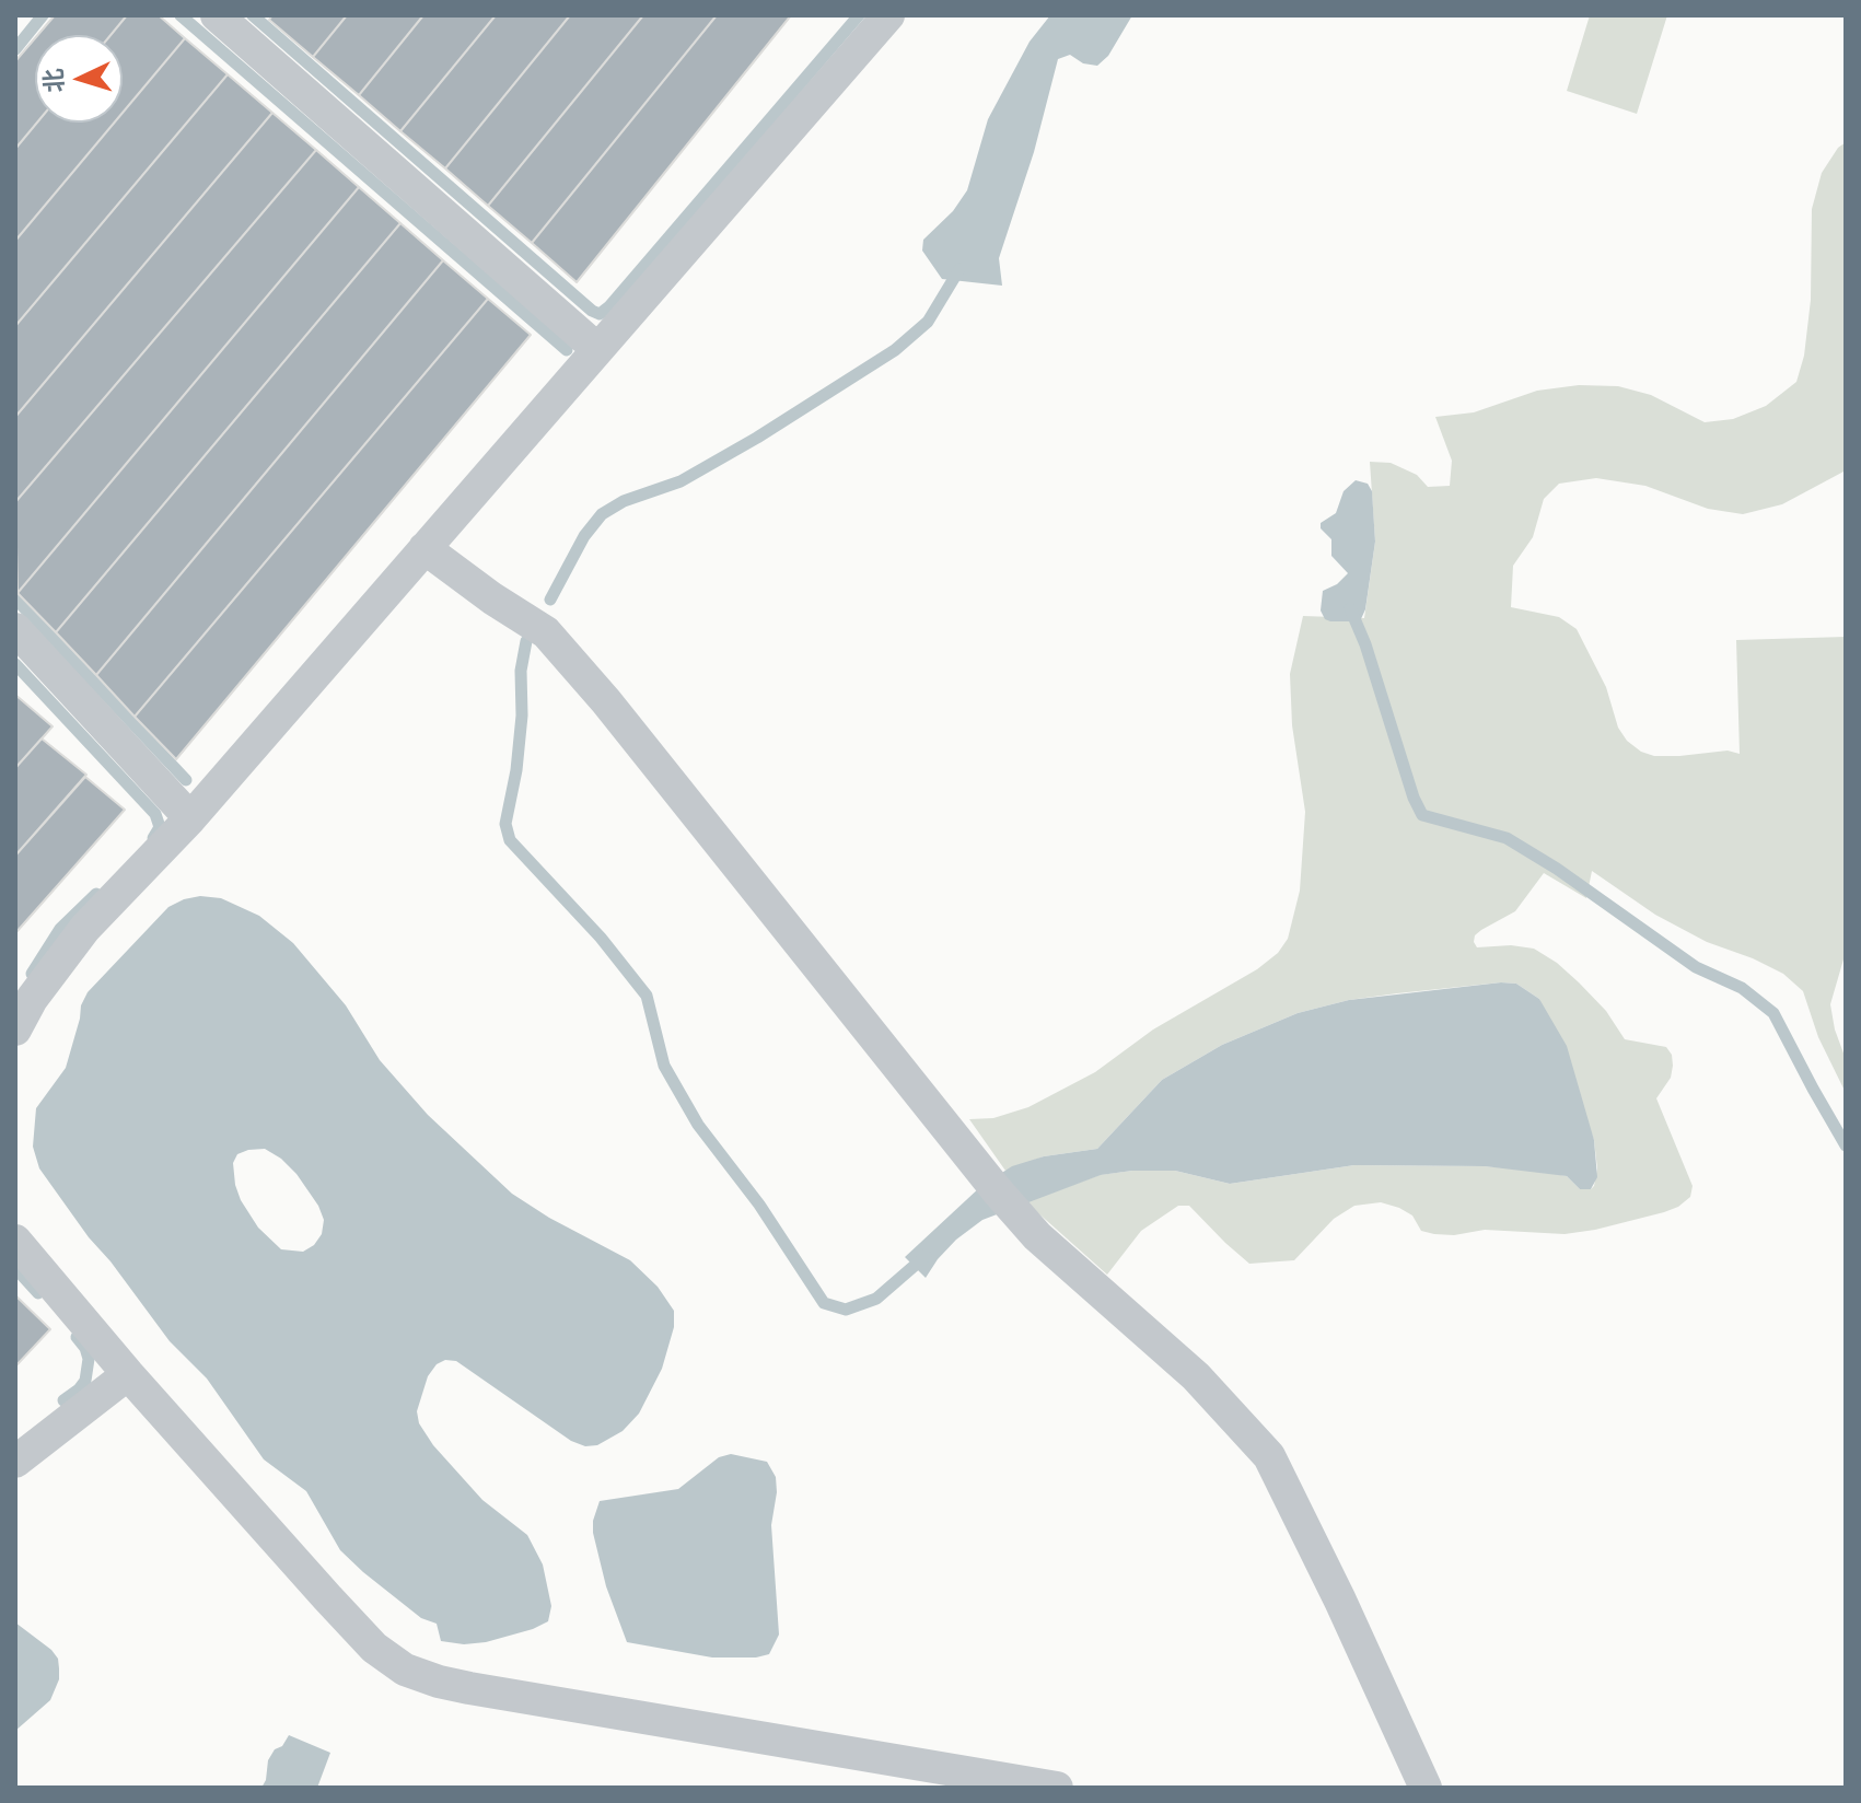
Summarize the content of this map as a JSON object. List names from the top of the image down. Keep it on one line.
{"north":"left"}
